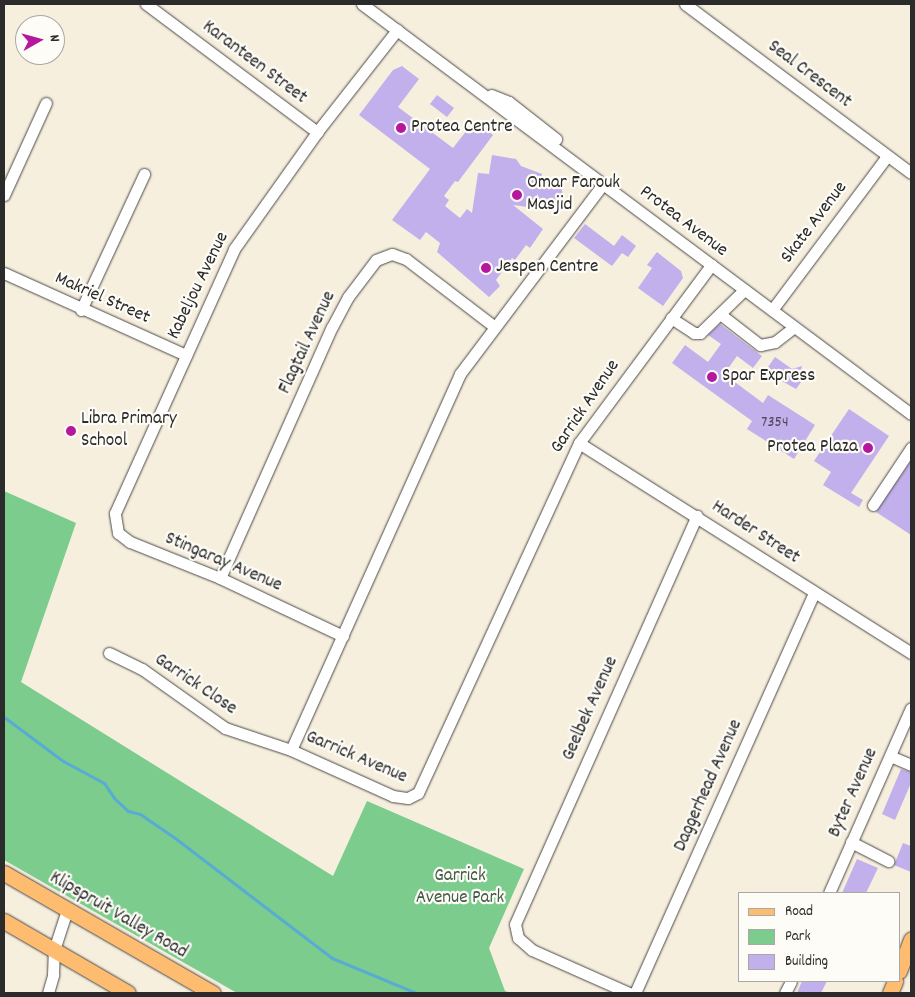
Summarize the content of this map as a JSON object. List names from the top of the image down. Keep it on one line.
{"streets":{"main road":["Klipspruit Valley Road"],"street":["Karanteen Street","Seal Crescent","Protea Avenue","Skate Avenue","Kabeljou Avenue","Makriel Street","Flagtail Avenue","Garrick Avenue","Harder Street","Stingaray Avenue","Garrick Close","Geelbek Avenue","Daggerhead Avenue","Byter Avenue"]},"crossings":[["Karanteen Street","Kabeljou Avenue"],["Seal Crescent","Skate Avenue"],["Protea Avenue","Skate Avenue"],["Protea Avenue","Kabeljou Avenue"],["Protea Avenue","Garrick Avenue"],["Kabeljou Avenue","Makriel Street"],["Kabeljou Avenue","Stingaray Avenue"],["Flagtail Avenue","Garrick Avenue"],["Flagtail Avenue","Stingaray Avenue"],["Garrick Avenue","Harder Street"],["Garrick Avenue","Stingaray Avenue"],["Garrick Avenue","Garrick Close"],["Harder Street","Geelbek Avenue"],["Harder Street","Daggerhead Avenue"]],"parks":["Garrick Avenue Park"],"places":["Protea Centre","Omar Farouk Masjid","Jespen Centre","Spar Express","Libra Primary School","Protea Plaza"],"house_numbers":["7354"],"legend":["Road","Park","Building"],"north":"right"}
